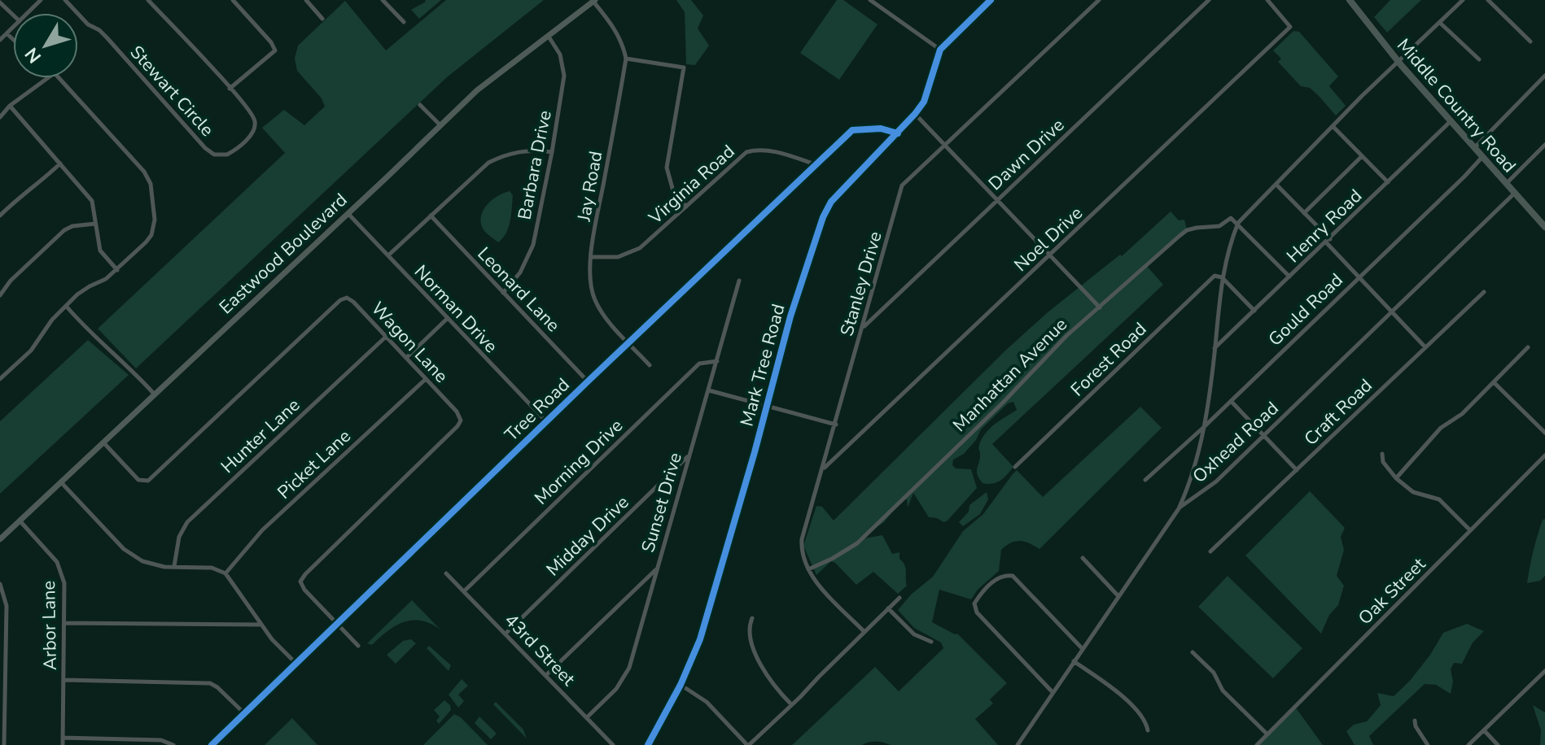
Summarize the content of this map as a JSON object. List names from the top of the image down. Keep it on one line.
{"streets":{"main road":["Middle Country Road"],"street":["Stewart Circle","Dawn Drive","Barbara Drive","Virginia Road","Jay Road","Henry Road","Noel Drive","Eastwood Boulevard","Stanley Drive","Leonard Lane","Norman Drive","Gould Road","Wagon Lane","Forest Road","Mark Tree Road","Manhattan Avenue","Tree Road","Craft Road","Hunter Lane","Oxhead Road","Morning Drive","Picket Lane","Sunset Drive","Midday Drive","Oak Street","Arbor Lane","43rd Street"]},"crossings":[["Middle Country Road","Henry Road"],["Middle Country Road","Gould Road"],["Middle Country Road","Oxhead Road"],["Dawn Drive","Stanley Drive"],["Barbara Drive","Eastwood Boulevard"],["Barbara Drive","Leonard Lane"],["Virginia Road","Jay Road"],["Virginia Road","Tree Road"],["Jay Road","Tree Road"],["Noel Drive","Stanley Drive"],["Eastwood Boulevard","Norman Drive"],["Eastwood Boulevard","Wagon Lane"],["Eastwood Boulevard","Arbor Lane"],["Stanley Drive","Manhattan Avenue"],["Leonard Lane","Tree Road"],["Norman Drive","Tree Road"],["Wagon Lane","Tree Road"],["Wagon Lane","Hunter Lane"],["Wagon Lane","Picket Lane"],["Mark Tree Road","Tree Road"],["Morning Drive","Sunset Drive"],["Morning Drive","43rd Street"],["Sunset Drive","Midday Drive"],["Sunset Drive","43rd Street"],["Midday Drive","43rd Street"]],"north":"bottom left"}
